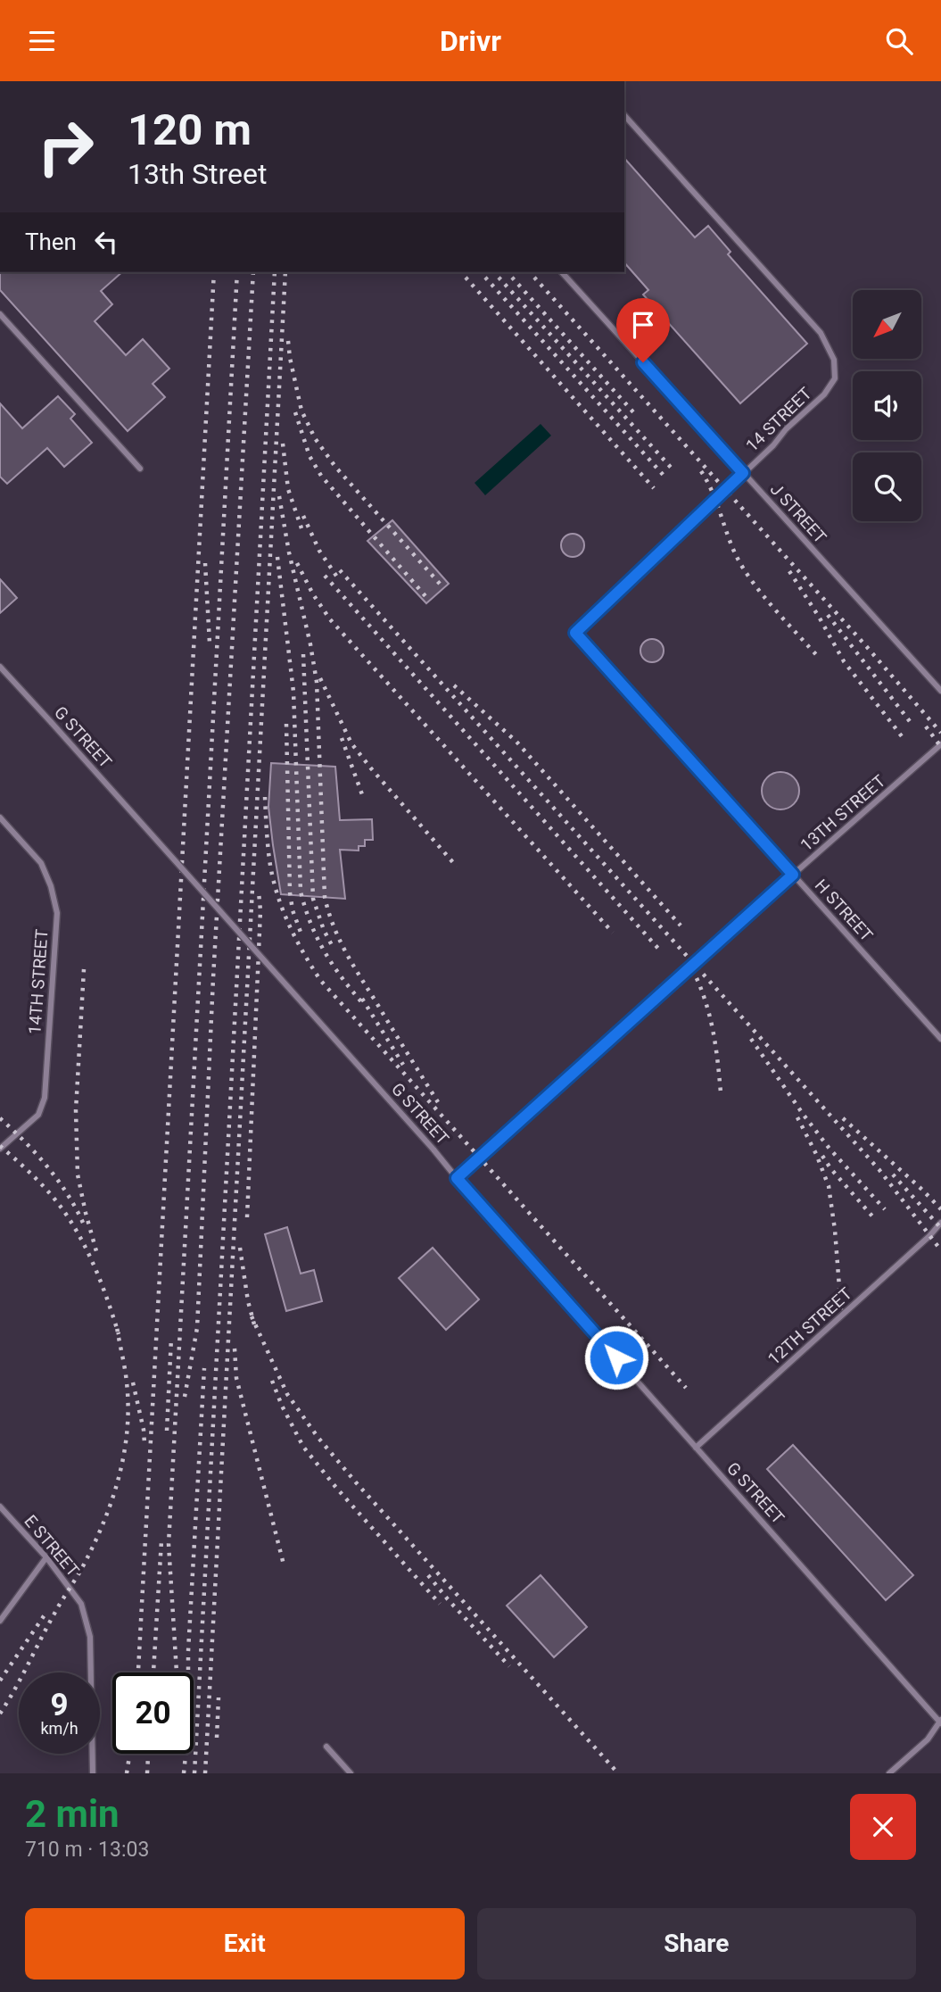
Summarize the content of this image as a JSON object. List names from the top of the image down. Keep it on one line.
{"streets":{"lane":["14 STREET","J STREET","G STREET","13TH STREET","H STREET","14TH STREET","12TH STREET","E STREET"]},"crossings":[["14 STREET","J STREET"],["14 STREET","H STREET"],["G STREET","13TH STREET"],["G STREET","12TH STREET"],["13TH STREET","H STREET"]],"north":"bottom left","page":{"header":"Drivr","turn":["120 m","13th Street"],"then":"Then","speed":"9 km/h","limit":"20","heading":["2 min","710 m · 13:03"],"buttons":["Exit","Share"]}}
